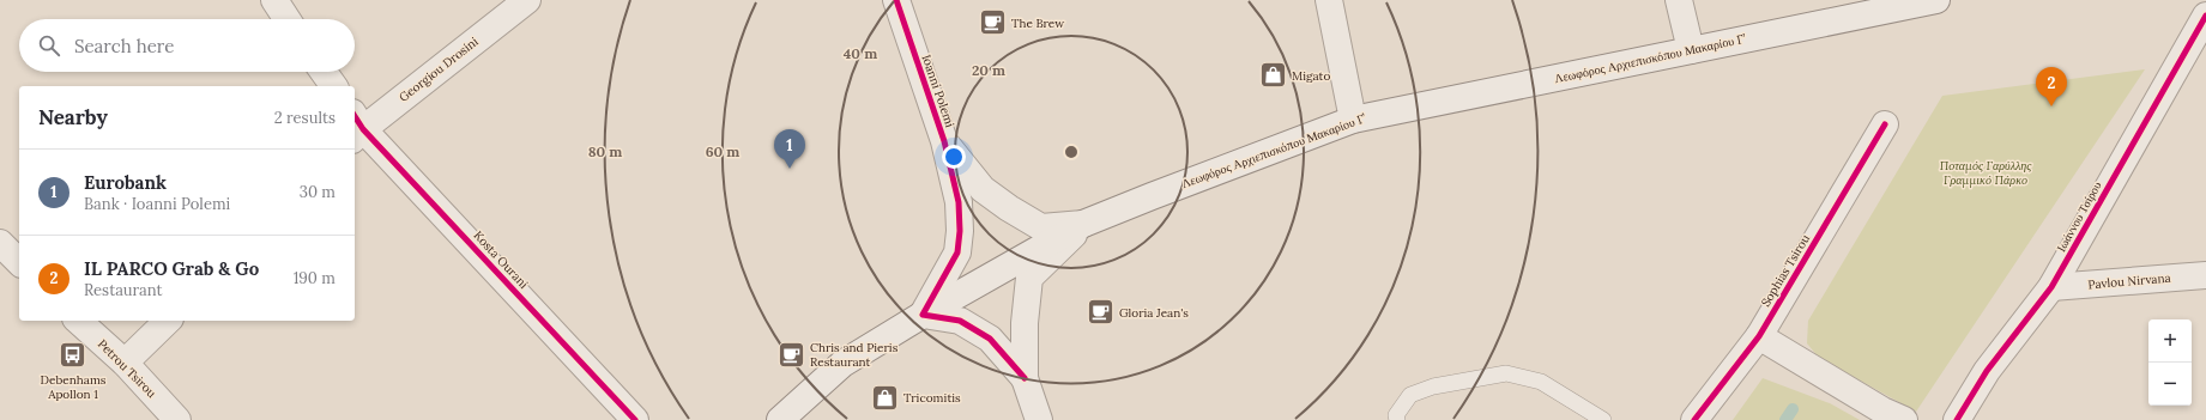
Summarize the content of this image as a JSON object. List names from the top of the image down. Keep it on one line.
{"streets":{"street":["Λεωφόρος Αρχιεπισκόπου Μακαρίου Γ’","Georgiou Drosini","Ioanni Polemi","Ιωάννου Τσίρου","Kosta Ourani","Sophias Tsirou","Pavlou Nirvana","Petrou Tsirou"]},"crossings":[["Λεωφόρος Αρχιεπισκόπου Μακαρίου Γ’","Ioanni Polemi"],["Georgiou Drosini","Kosta Ourani"],["Ιωάννου Τσίρου","Pavlou Nirvana"]],"parks":["Ποταμός Γαρύλλης Γραμμικό Πάρκο"],"places":{"cafe":["The Brew","Gloria Jean's","Chris and Pieris Restaurant"],"shop":["Migato","Tricomitis"],"bus stop":["Debenhams Apollon 1"]},"page":{"search":"Search here","pins":["2","1"],"heading":["Nearby","2 results"],"list":[{"mark":"1","name":"Eurobank","note":"Bank · Ioanni Polemi","value":"30 m"},{"mark":"2","name":"IL PARCO Grab & Go","note":"Restaurant","value":"190 m"}],"map_buttons":["+","−"]},"rings":["40 m","20 m","80 m","60 m"]}
